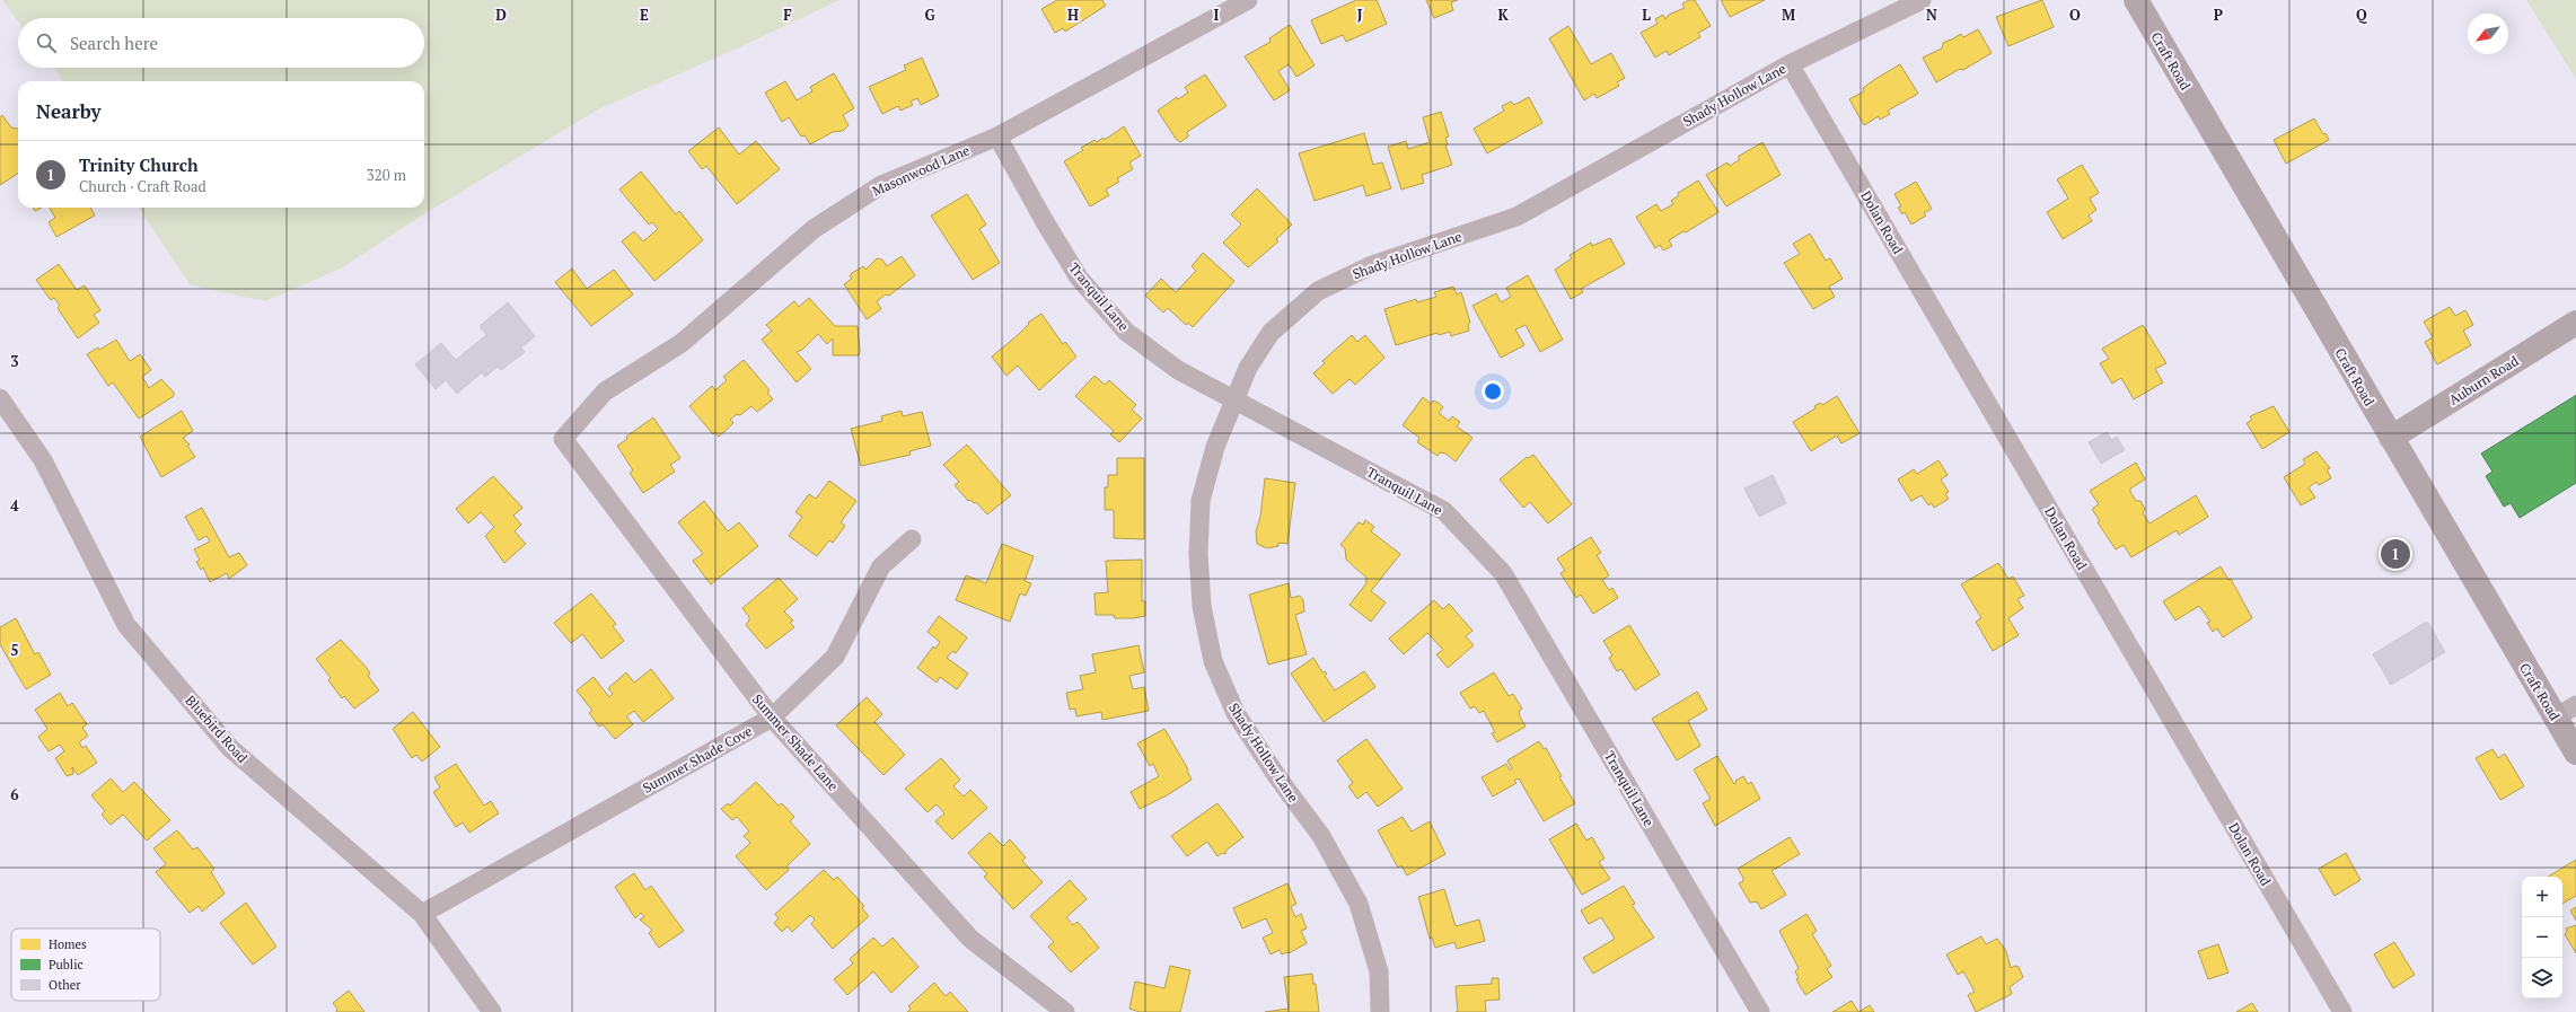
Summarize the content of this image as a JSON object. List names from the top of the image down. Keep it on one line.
{"streets":{"street":["Craft Road","Shady Hollow Lane","Masonwood Lane","Dolan Road","Tranquil Lane","Auburn Road","Bluebird Road","Summer Shade Lane","Summer Shade Cove"]},"crossings":[["Craft Road","Auburn Road"],["Shady Hollow Lane","Dolan Road"],["Shady Hollow Lane","Tranquil Lane"],["Masonwood Lane","Tranquil Lane"],["Masonwood Lane","Summer Shade Lane"],["Bluebird Road","Summer Shade Cove"],["Summer Shade Lane","Summer Shade Cove"]],"legend":["Homes","Public","Other"],"north":"bottom left","page":{"search":"Search here","heading":"Nearby","list":[{"mark":"1","name":"Trinity Church","note":"Church · Craft Road","value":"320 m"}],"pins":"1","map_buttons":["+","−"]},"grid":{"columns":["D","E","F","G","H","I","J","K","L","M","N","O","P","Q"],"rows":["3","4","5","6"]}}
